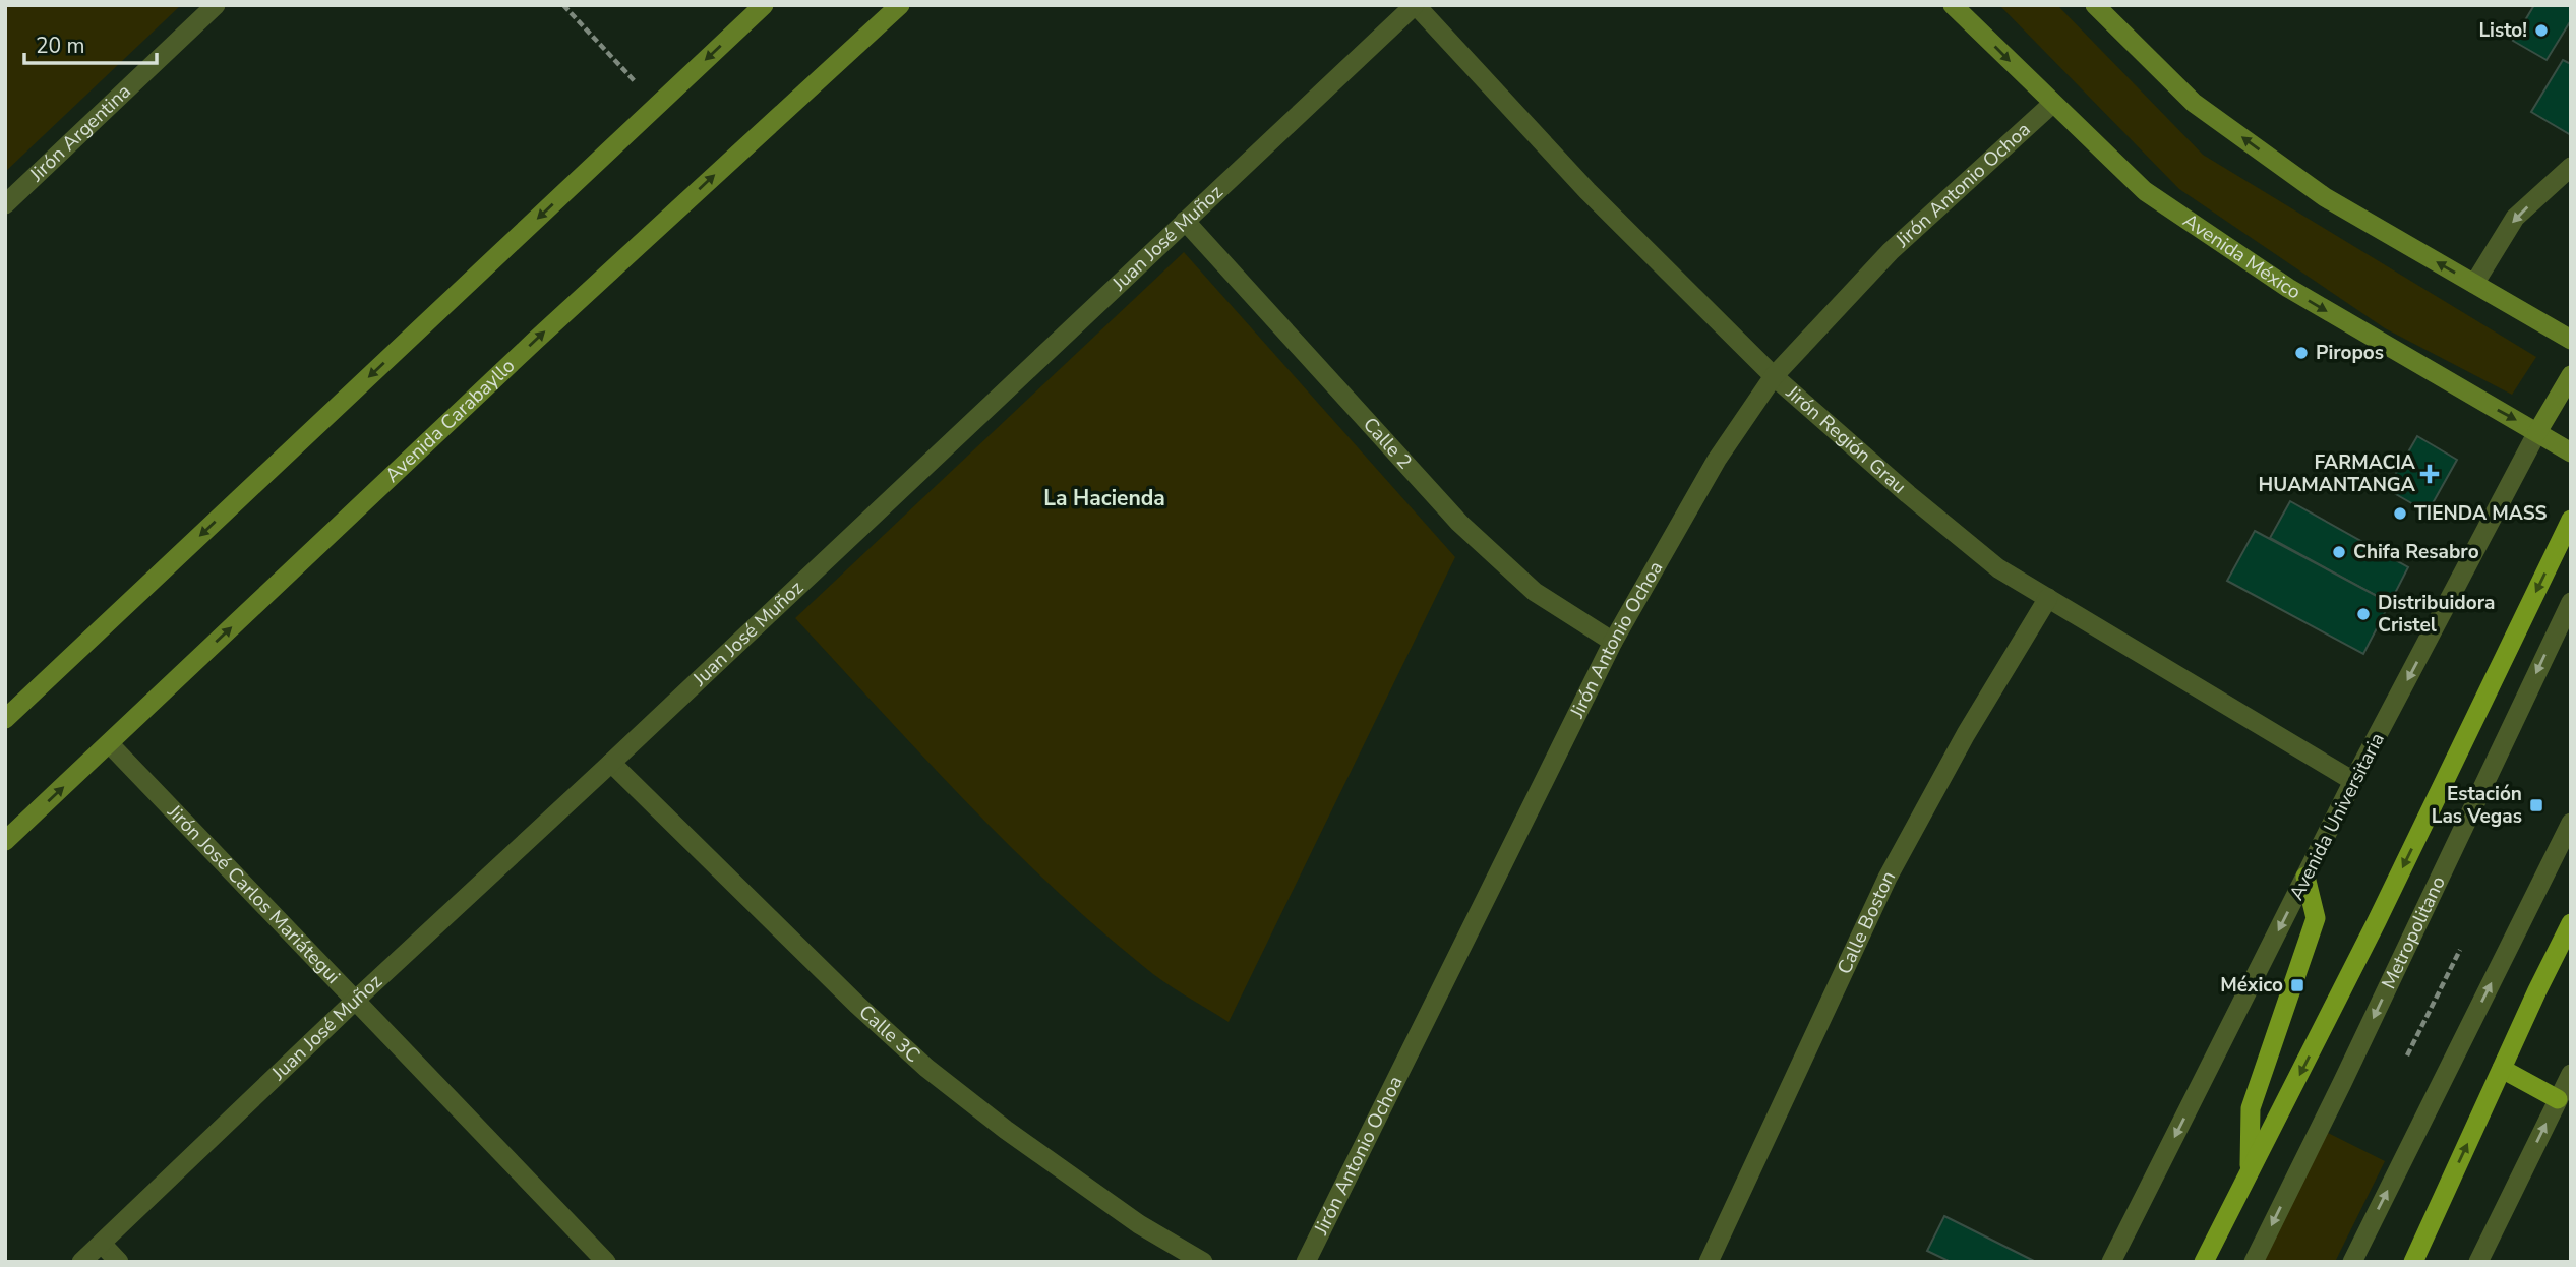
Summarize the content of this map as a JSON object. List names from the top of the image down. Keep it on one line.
{"streets":{"main road":["Avenida México","Avenida Carabayllo","Avenida Universitaria"],"street":["Jirón Argentina","Jirón Antonio Ochoa","Juan José Muñoz","Jirón Región Grau","Calle 2","Jirón José Carlos Mariátegui","Calle Boston","Metropolitano","Calle 3C"]},"crossings":[["Jirón Antonio Ochoa","Avenida México"],["Jirón Antonio Ochoa","Jirón Región Grau"],["Jirón Antonio Ochoa","Calle 2"],["Juan José Muñoz","Jirón Región Grau"],["Juan José Muñoz","Calle 2"],["Juan José Muñoz","Jirón José Carlos Mariátegui"],["Juan José Muñoz","Calle 3C"],["Avenida México","Avenida Universitaria"],["Avenida Carabayllo","Jirón José Carlos Mariátegui"],["Jirón Región Grau","Avenida Universitaria"],["Jirón Región Grau","Calle Boston"]],"districts":["La Hacienda"],"places":{"other":["Listo!","Piropos","TIENDA MASS","Chifa Resabro","Distribuidora Cristel"],"health":["FARMACIA HUAMANTANGA"],"transit":["Estación Las Vegas","México"]},"scale_bar":"20 m"}
